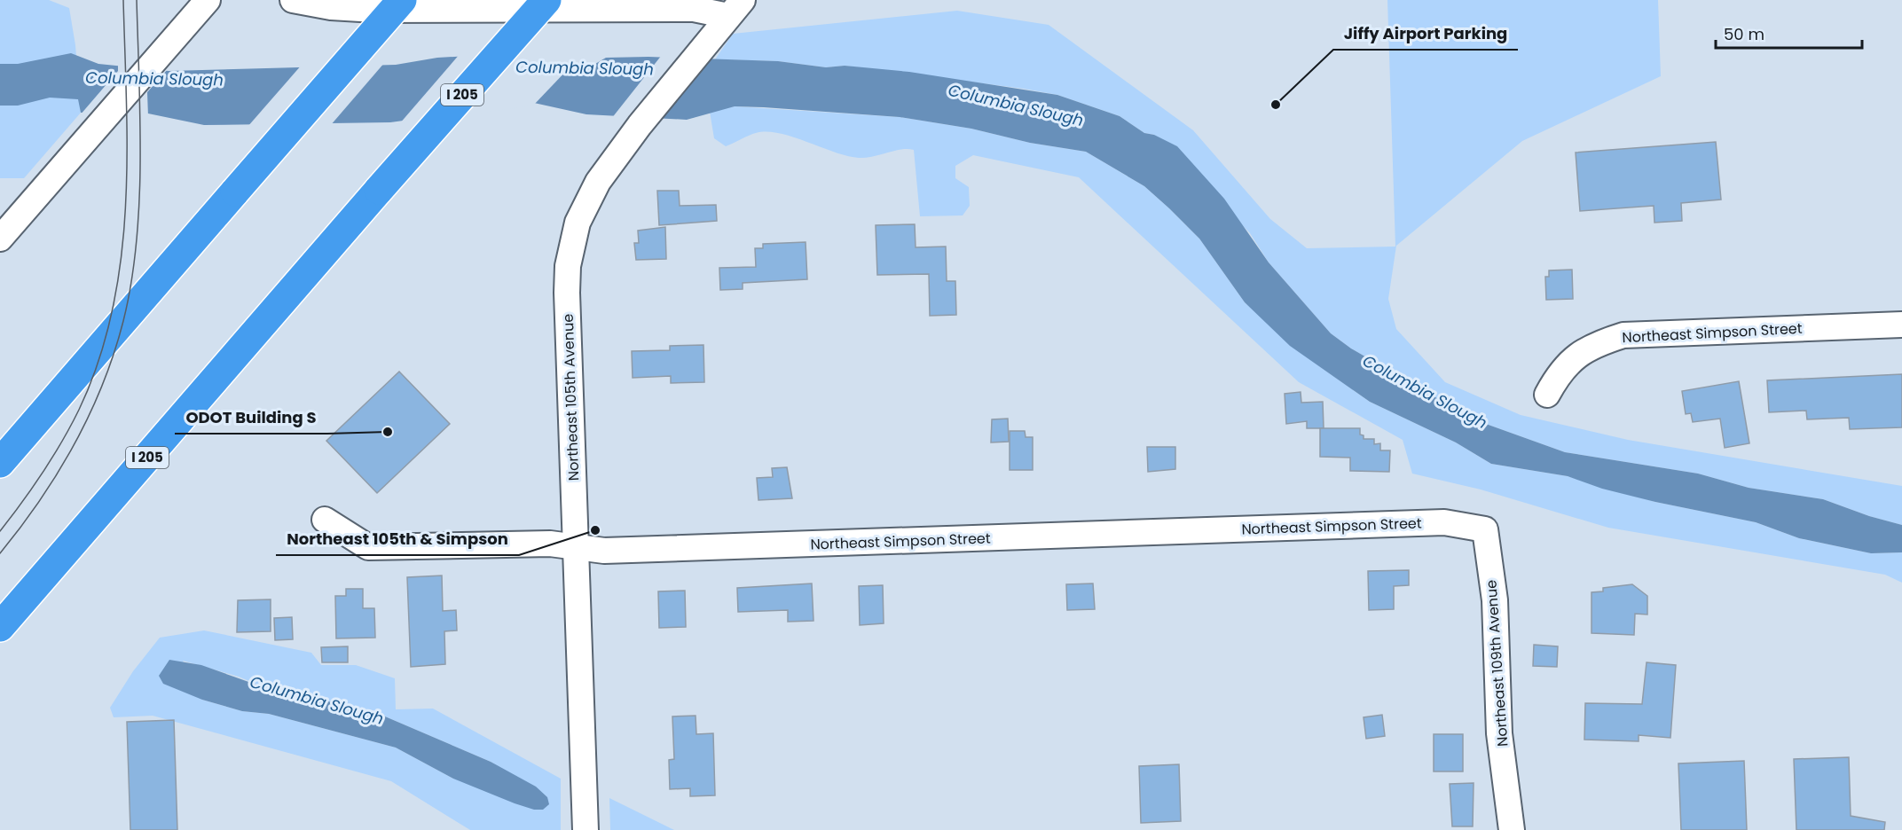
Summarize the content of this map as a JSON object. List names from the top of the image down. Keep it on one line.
{"streets":{"highway":["I 205"],"street":["Northeast Simpson Street","Northeast 105th Avenue","Northeast 109th Avenue"]},"crossings":[["Northeast Simpson Street","Northeast 105th Avenue"],["Northeast Simpson Street","Northeast 109th Avenue"]],"water":["Columbia Slough"],"places":["Jiffy Airport Parking","ODOT Building S","Northeast 105th & Simpson"],"scale_bar":"50 m"}
